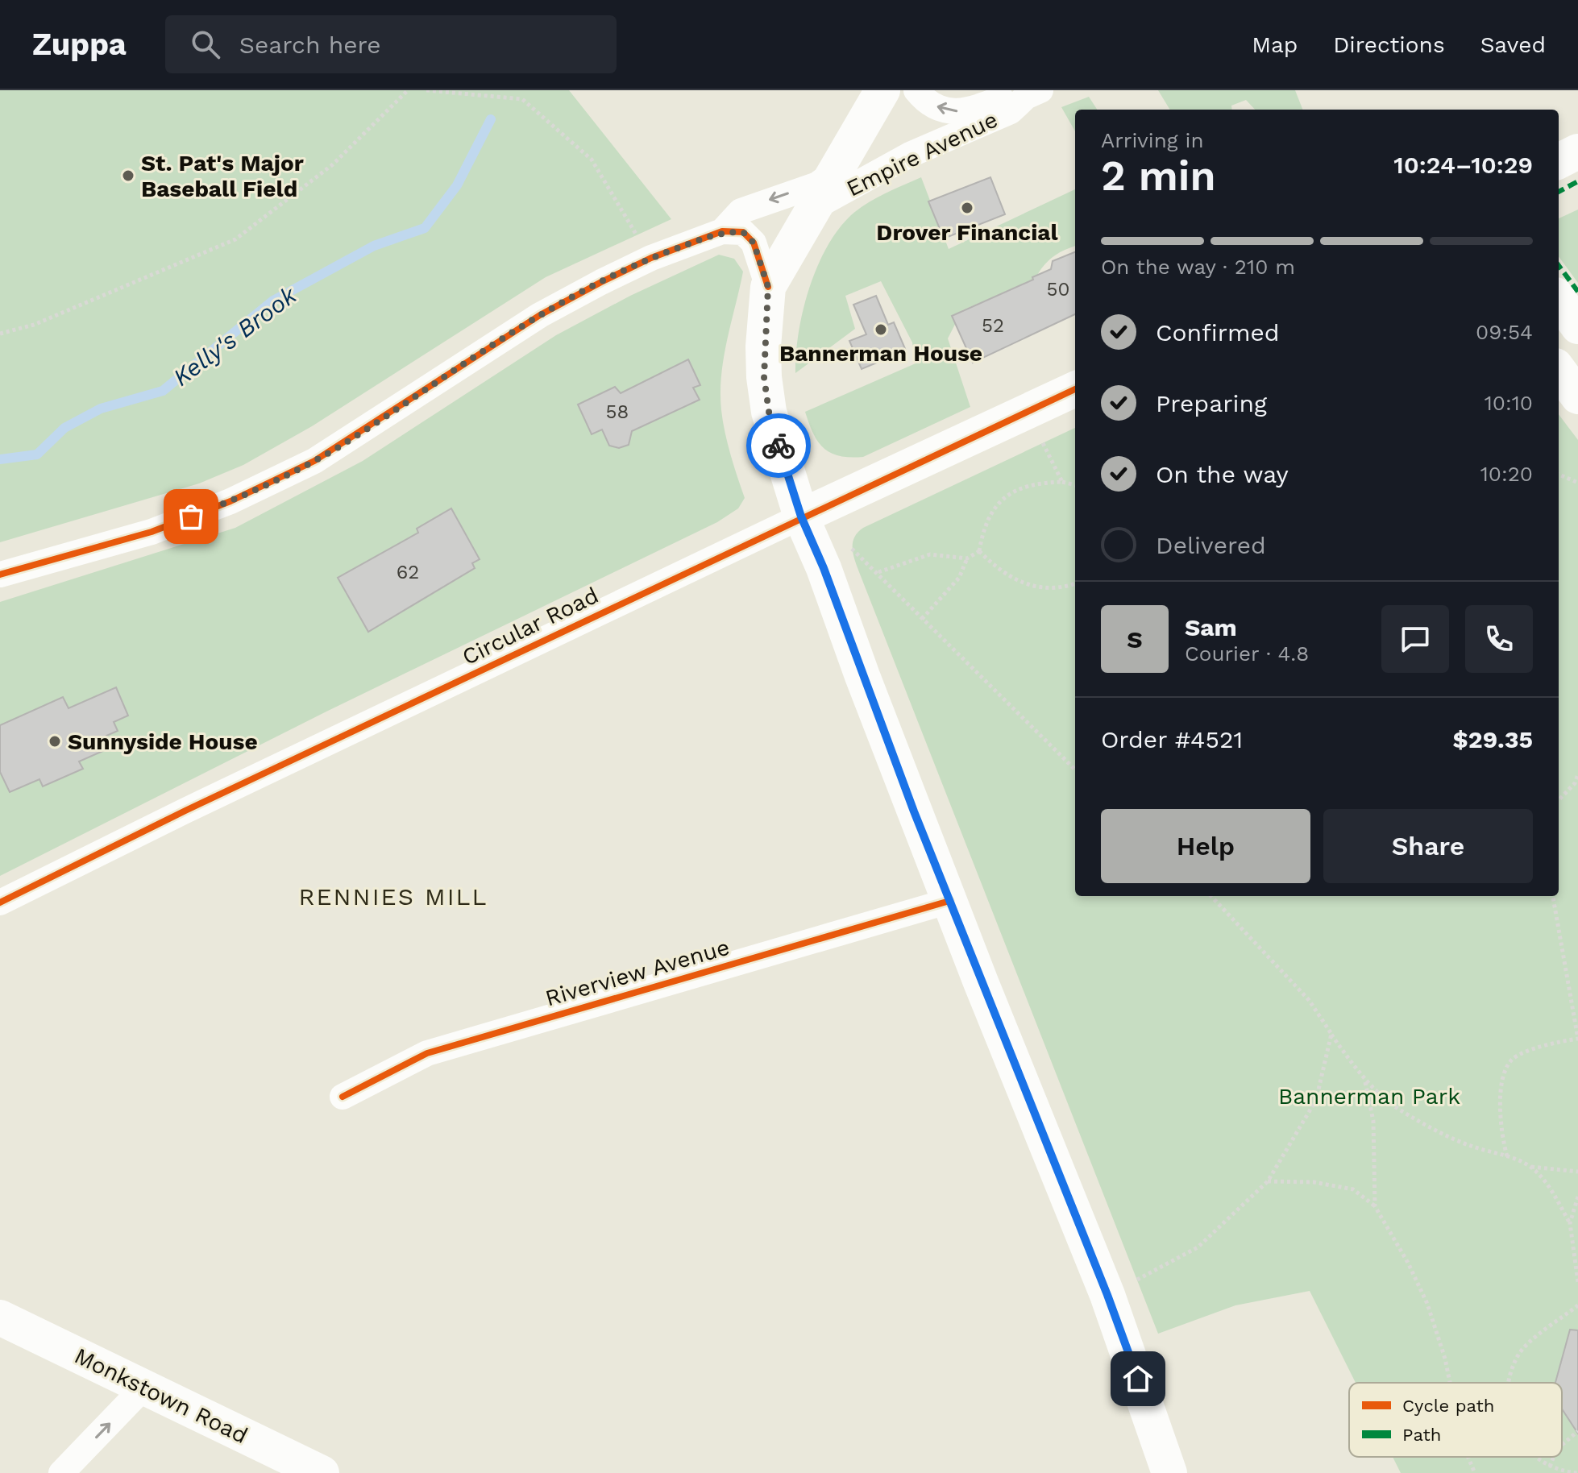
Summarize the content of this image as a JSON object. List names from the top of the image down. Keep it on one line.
{"streets":{"main road":["Circular Road","Monkstown Road"],"street":["Empire Avenue","Riverview Avenue"]},"districts":["RENNIES MILL"],"water":["Kelly's Brook"],"parks":["Bannerman Park"],"places":["St. Pat's Major Baseball Field","Drover Financial","Bannerman House","Sunnyside House"],"house_numbers":["50","52","58","62"],"legend":["Cycle path","Path"],"page":{"header":"Zuppa","search":"Search here","nav":["Map","Directions","Saved"],"heading":["2 min","Arriving in","10:24–10:29"],"panel":["Sam","Courier · 4.8","Order #4521","$29.35"],"bar":"On the way · 210 m","list":[["Confirmed","09:54"],["Preparing","10:10"],["On the way","10:20"],"Delivered"],"round":"S","buttons":["Help","Share"]}}
